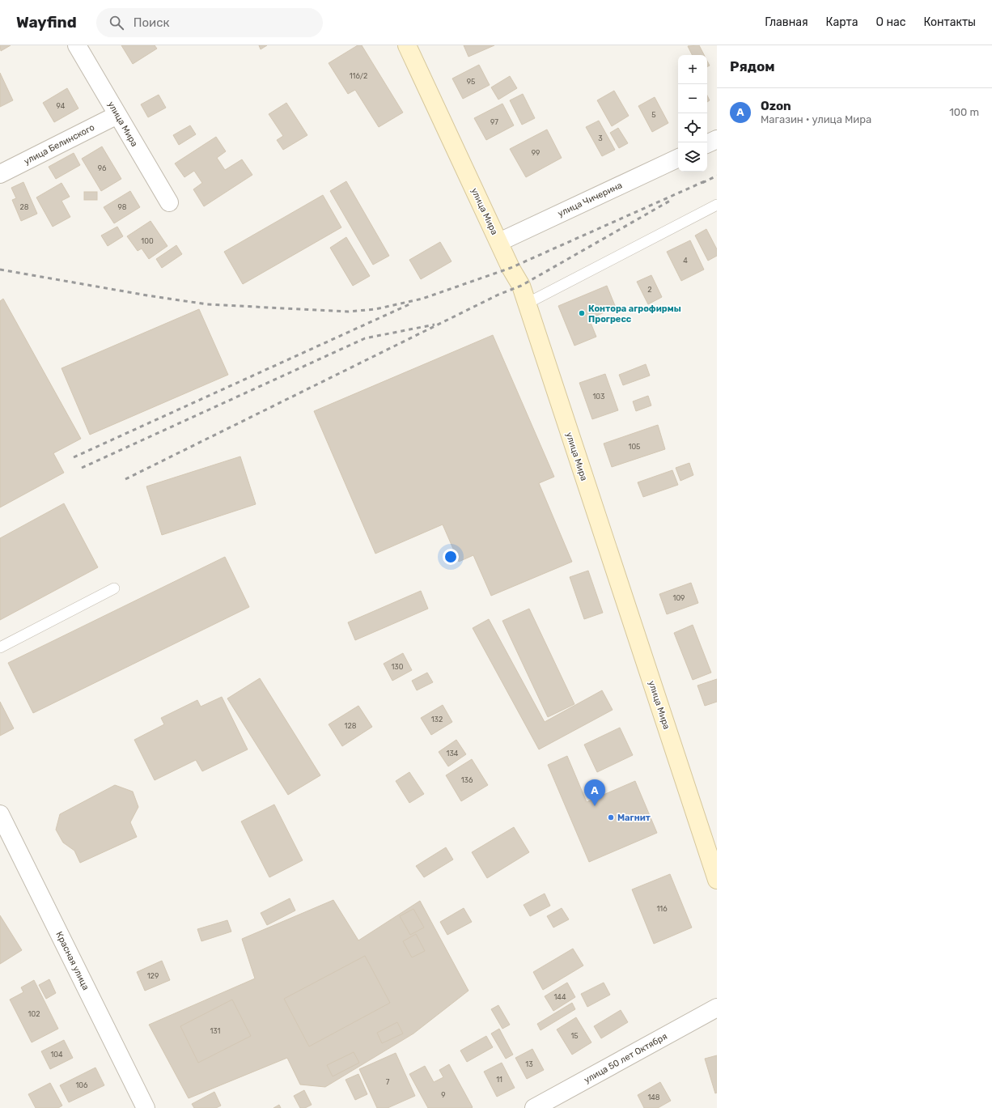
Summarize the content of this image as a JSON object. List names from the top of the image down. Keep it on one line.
{"streets":{"street":["улица Мира","улица Белинского","улица Чичерина","Красная улица","улица 50 лет Октября"]},"crossings":[["улица Мира","улица Белинского"],["улица Мира","улица Чичерина"]],"places":["Контора агрофирмы Прогресс","Магнит"],"house_numbers":["116/2","95","94","5","97","3","99","96","28","98","100","4","2","103","105","109","130","132","128","134","136","116","129","144","102","131","15","104","13","11","7","106","9","148"],"page":{"header":"Wayfind","search":"Поиск","nav":["Главная","Карта","О нас","Контакты"],"heading":"Рядом","map_buttons":["+","−"],"list":[{"mark":"A","name":"Ozon","note":"Магазин · улица Мира","value":"100 m"}],"pins":"A"}}
